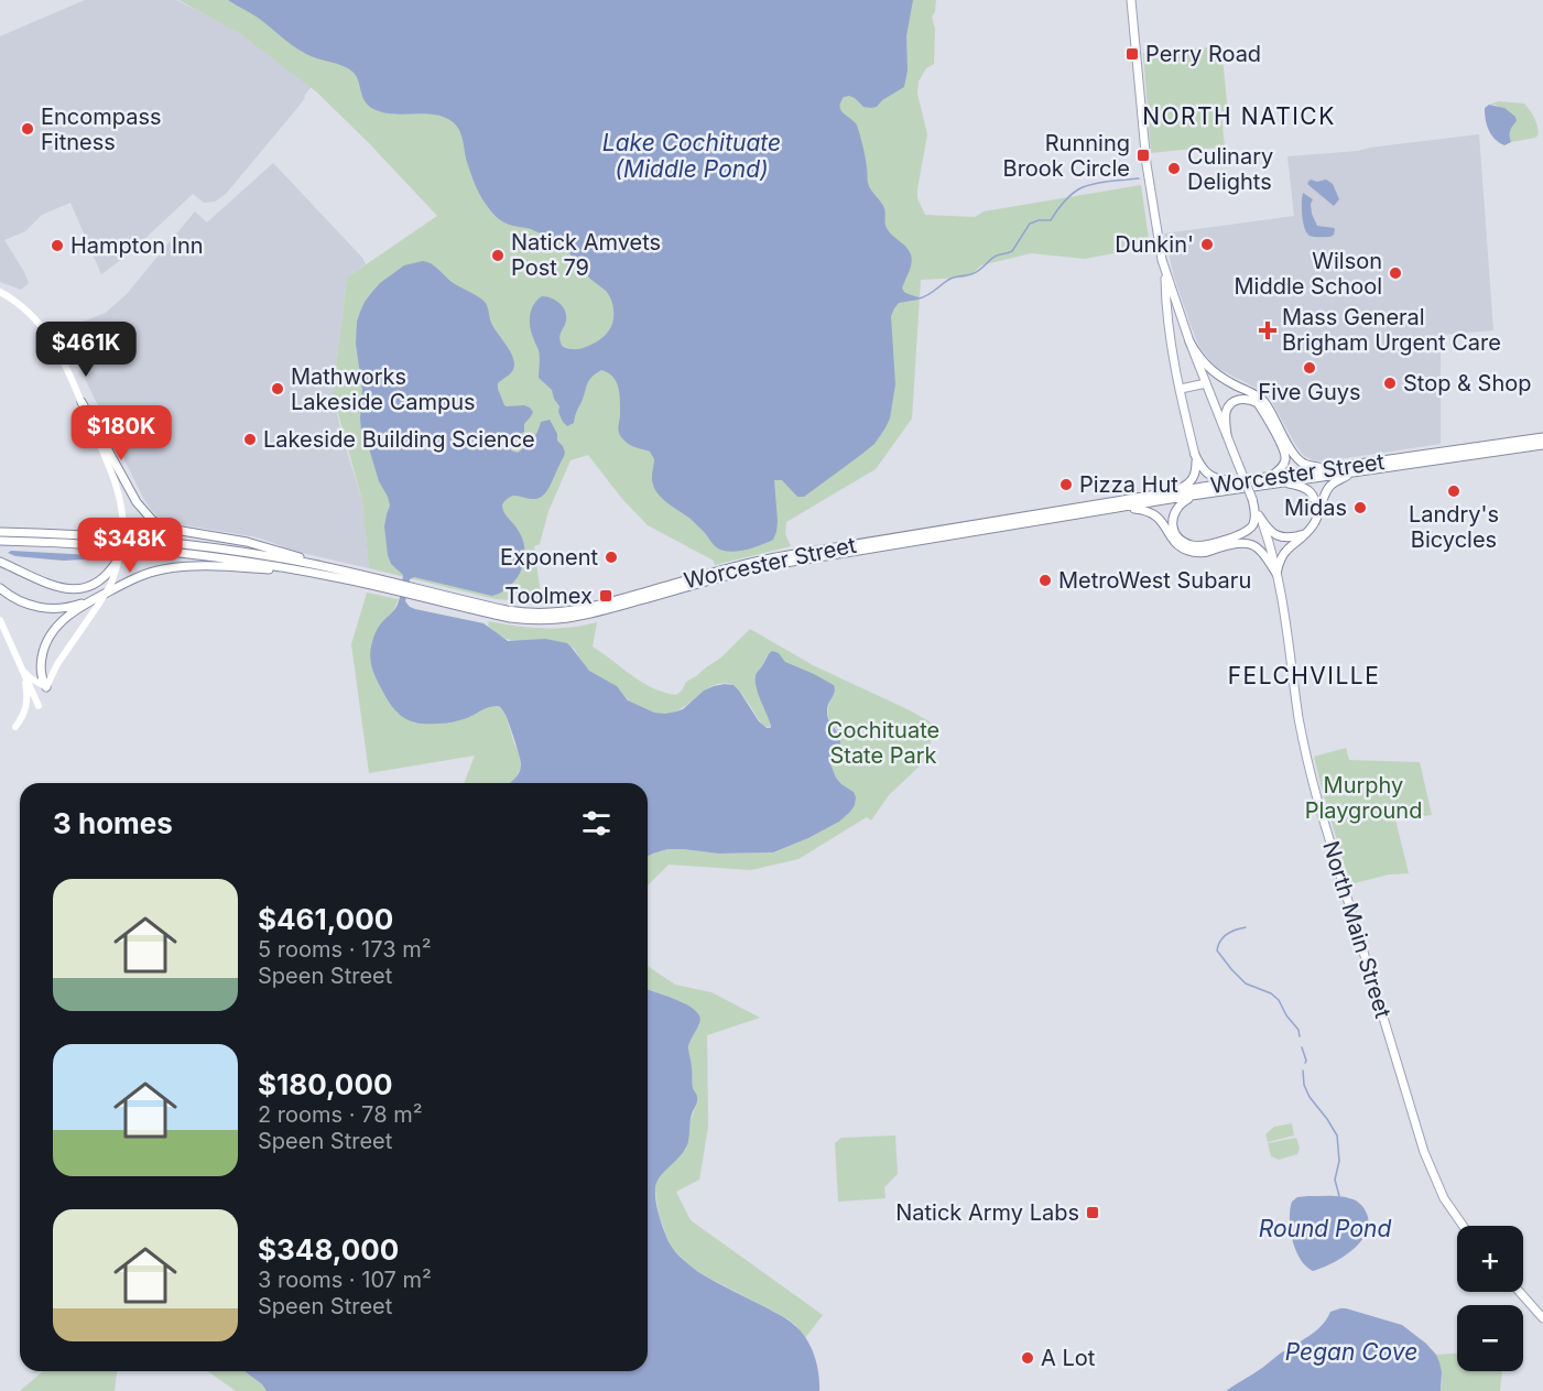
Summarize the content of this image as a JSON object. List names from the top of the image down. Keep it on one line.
{"streets":{"main road":["Worcester Street","North Main Street"]},"districts":["NORTH NATICK","FELCHVILLE"],"water":["Lake Cochituate (Middle Pond)","Round Pond","Pegan Cove"],"parks":["Cochituate State Park","Murphy Playground"],"places":{"transit":["Perry Road","Running Brook Circle","Toolmex","Natick Army Labs"],"other":["Encompass Fitness","Culinary Delights","Dunkin'","Hampton Inn","Natick Amvets Post 79","Wilson Middle School","Five Guys","Stop & Shop","Mathworks Lakeside Campus","Lakeside Building Science","Pizza Hut","Landry's Bicycles","Midas","Exponent","MetroWest Subaru","A Lot"],"health":["Mass General Brigham Urgent Care"]},"page":{"price":["$461K","$180K","$348K"],"heading":"3 homes","list":[{"name":"$461,000","note":"5 rooms · 173 m² · Speen Street"},{"name":"$180,000","note":"2 rooms · 78 m² · Speen Street"},{"name":"$348,000","note":"3 rooms · 107 m² · Speen Street"}],"map_buttons":["+","−"]}}
